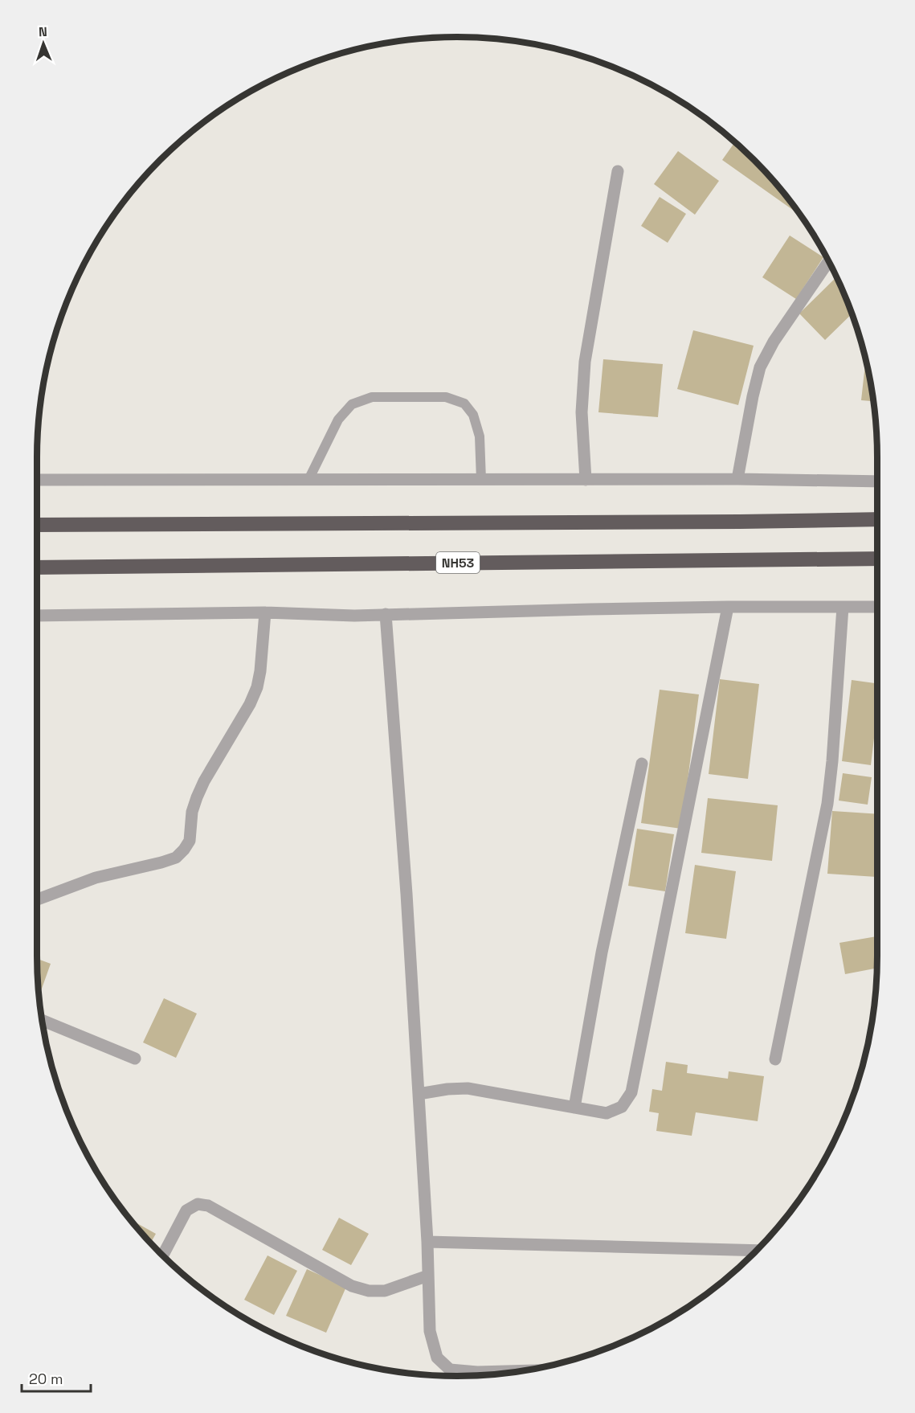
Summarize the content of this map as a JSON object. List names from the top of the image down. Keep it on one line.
{"streets":{"highway":["NH53"]},"scale_bar":"20 m","north":"top"}
